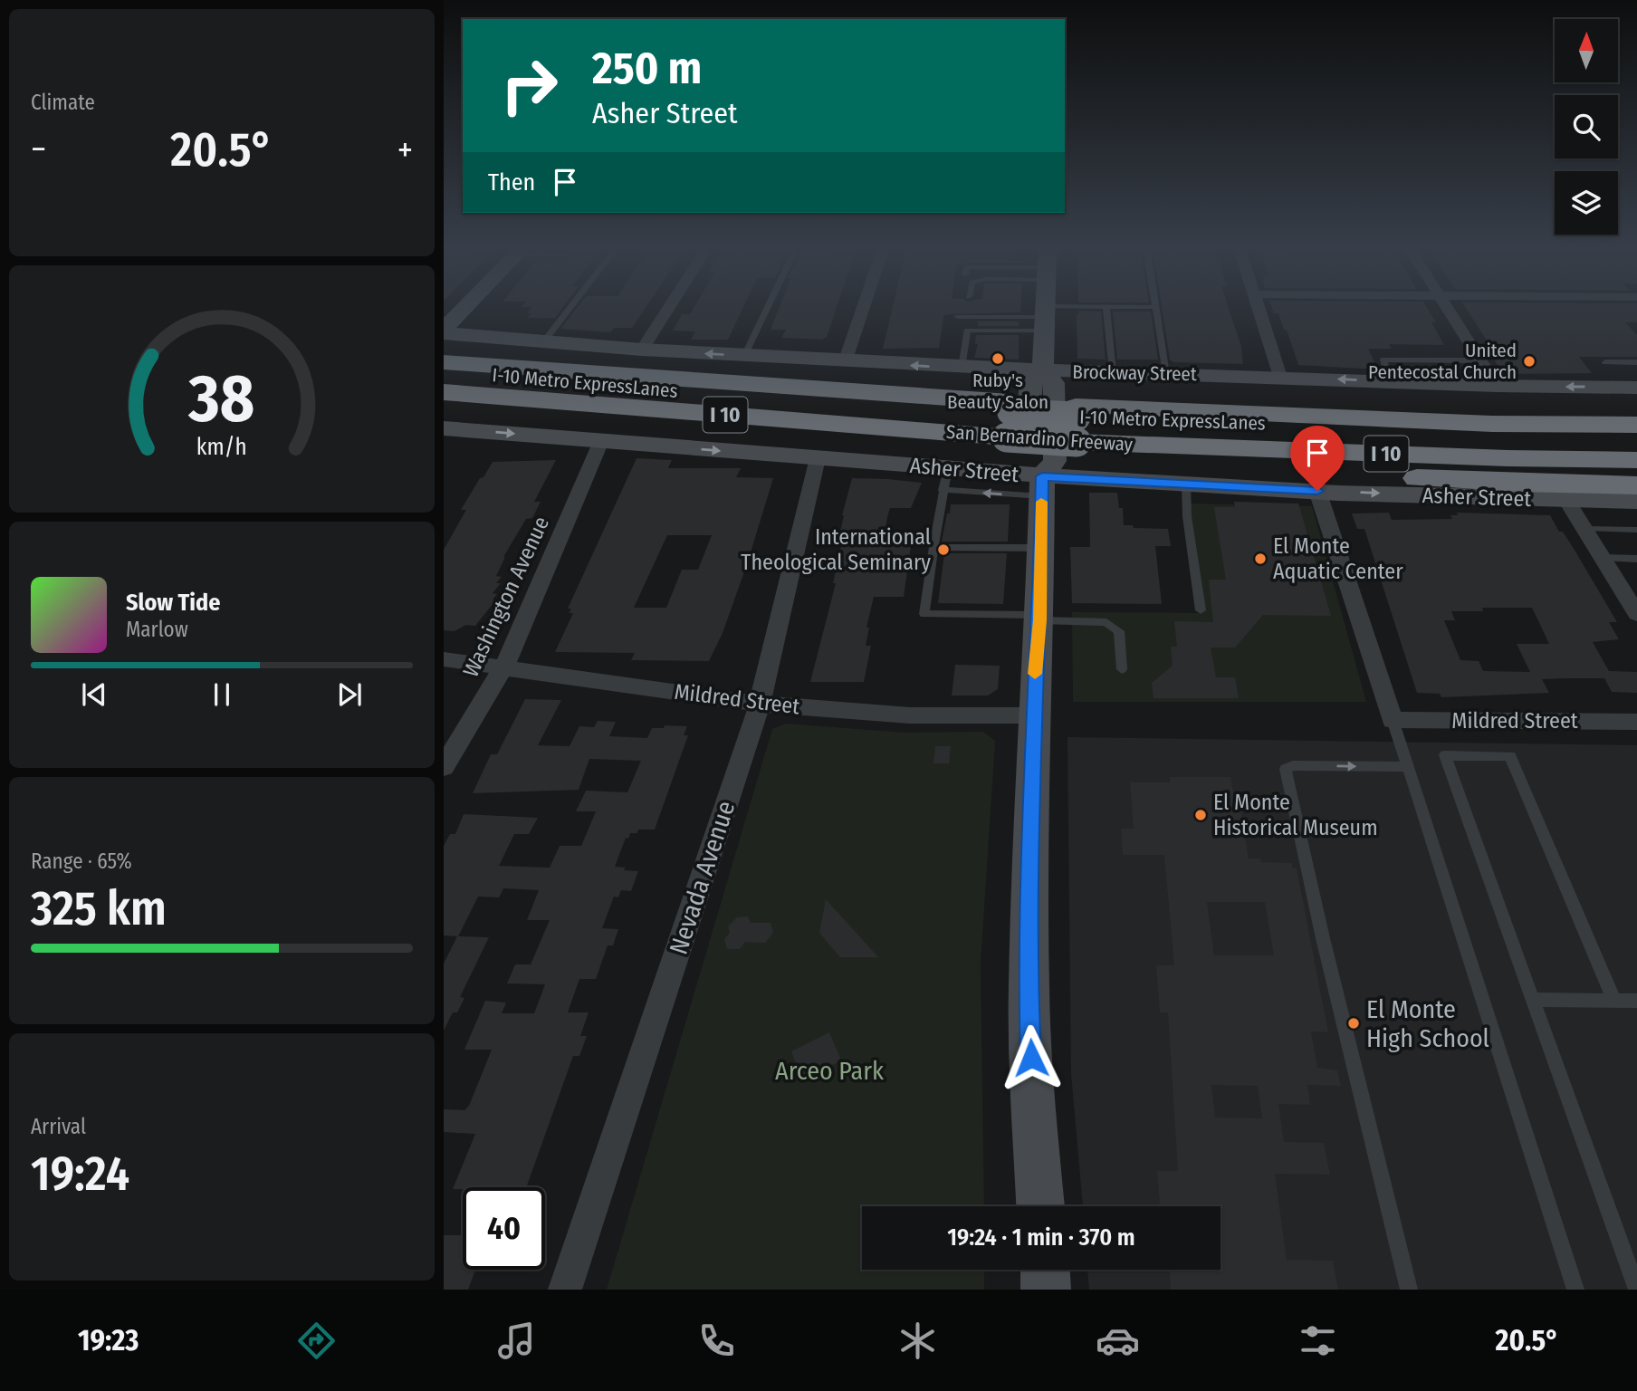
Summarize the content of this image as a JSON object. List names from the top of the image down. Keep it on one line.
{"streets":{"highway":["I-10 Metro ExpressLanes","I 10","San Bernardino Freeway"],"street":["Brockway Street","Asher Street","Washington Avenue","Mildred Street","Nevada Avenue"]},"crossings":[["I-10 Metro ExpressLanes","San Bernardino Freeway"],["Asher Street","Washington Avenue"],["Asher Street","Nevada Avenue"],["Washington Avenue","Mildred Street"],["Mildred Street","Nevada Avenue"]],"one_way":["Brockway Street","Asher Street"],"parks":["Arceo Park"],"places":["Ruby's Beauty Salon","United Pentecostal Church","International Theological Seminary","El Monte Aquatic Center","El Monte Historical Museum","El Monte High School"],"north":"top","page":{"tile":["Climate",["Range · 65%","325 km"],["Arrival","19:24"]],"turn":["250 m","Asher Street"],"heat":["−","20.5°","+"],"then":"Then","song":["Slow Tide","Marlow"],"limit":"40","trip":"19:24 · 1 min · 370 m","tabs":["19:23","20.5°"],"gauge":["38","km/h"]}}
